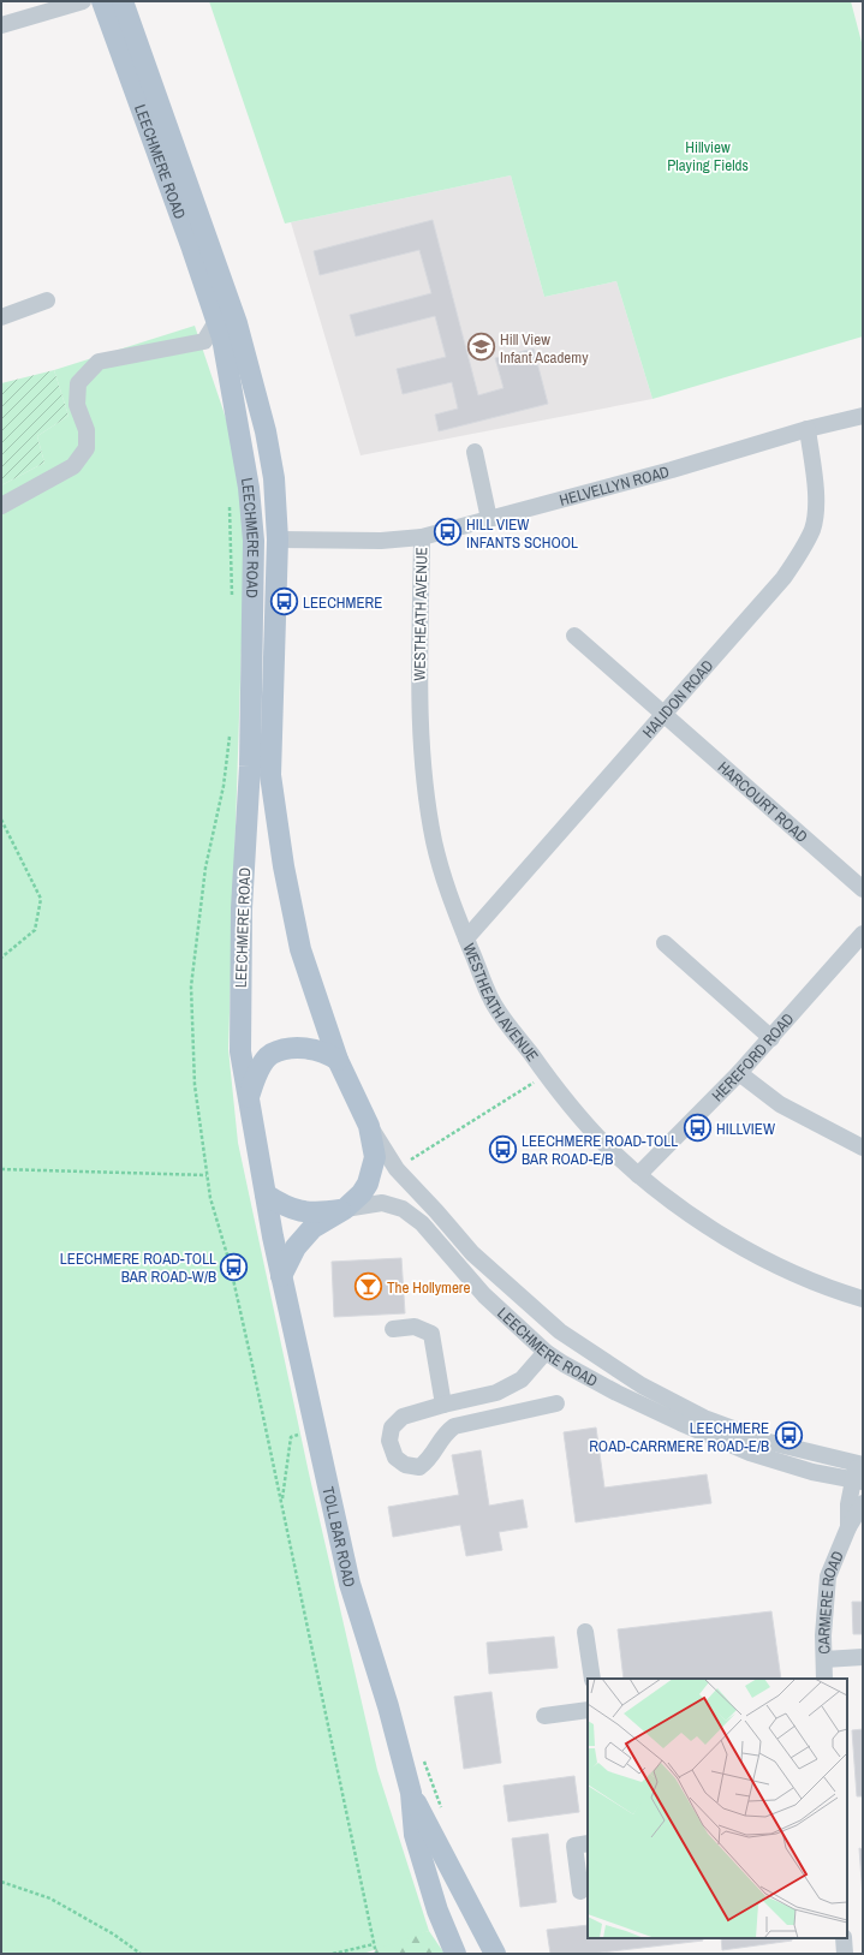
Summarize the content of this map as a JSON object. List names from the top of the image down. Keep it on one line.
{"streets":{"main road":["LEECHMERE ROAD","TOLL BAR ROAD"],"street":["HELVELLYN ROAD","WESTHEATH AVENUE","HALIDON ROAD","HARCOURT ROAD","HEREFORD ROAD","CARMERE ROAD"]},"crossings":[["LEECHMERE ROAD","HELVELLYN ROAD"],["LEECHMERE ROAD","TOLL BAR ROAD"],["LEECHMERE ROAD","CARMERE ROAD"],["HELVELLYN ROAD","WESTHEATH AVENUE"],["HELVELLYN ROAD","HALIDON ROAD"],["WESTHEATH AVENUE","HALIDON ROAD"],["WESTHEATH AVENUE","HEREFORD ROAD"],["HALIDON ROAD","HARCOURT ROAD"]],"parks":["Hillview Playing Fields"],"places":{"school or university":["Hill View Infant Academy"],"bus stop":["HILL VIEW INFANTS SCHOOL","LEECHMERE","HILLVIEW","LEECHMERE ROAD-TOLL BAR ROAD-E/B","LEECHMERE ROAD-TOLL BAR ROAD-W/B","LEECHMERE ROAD-CARRMERE ROAD-E/B"],"bar":["The Hollymere"]}}
